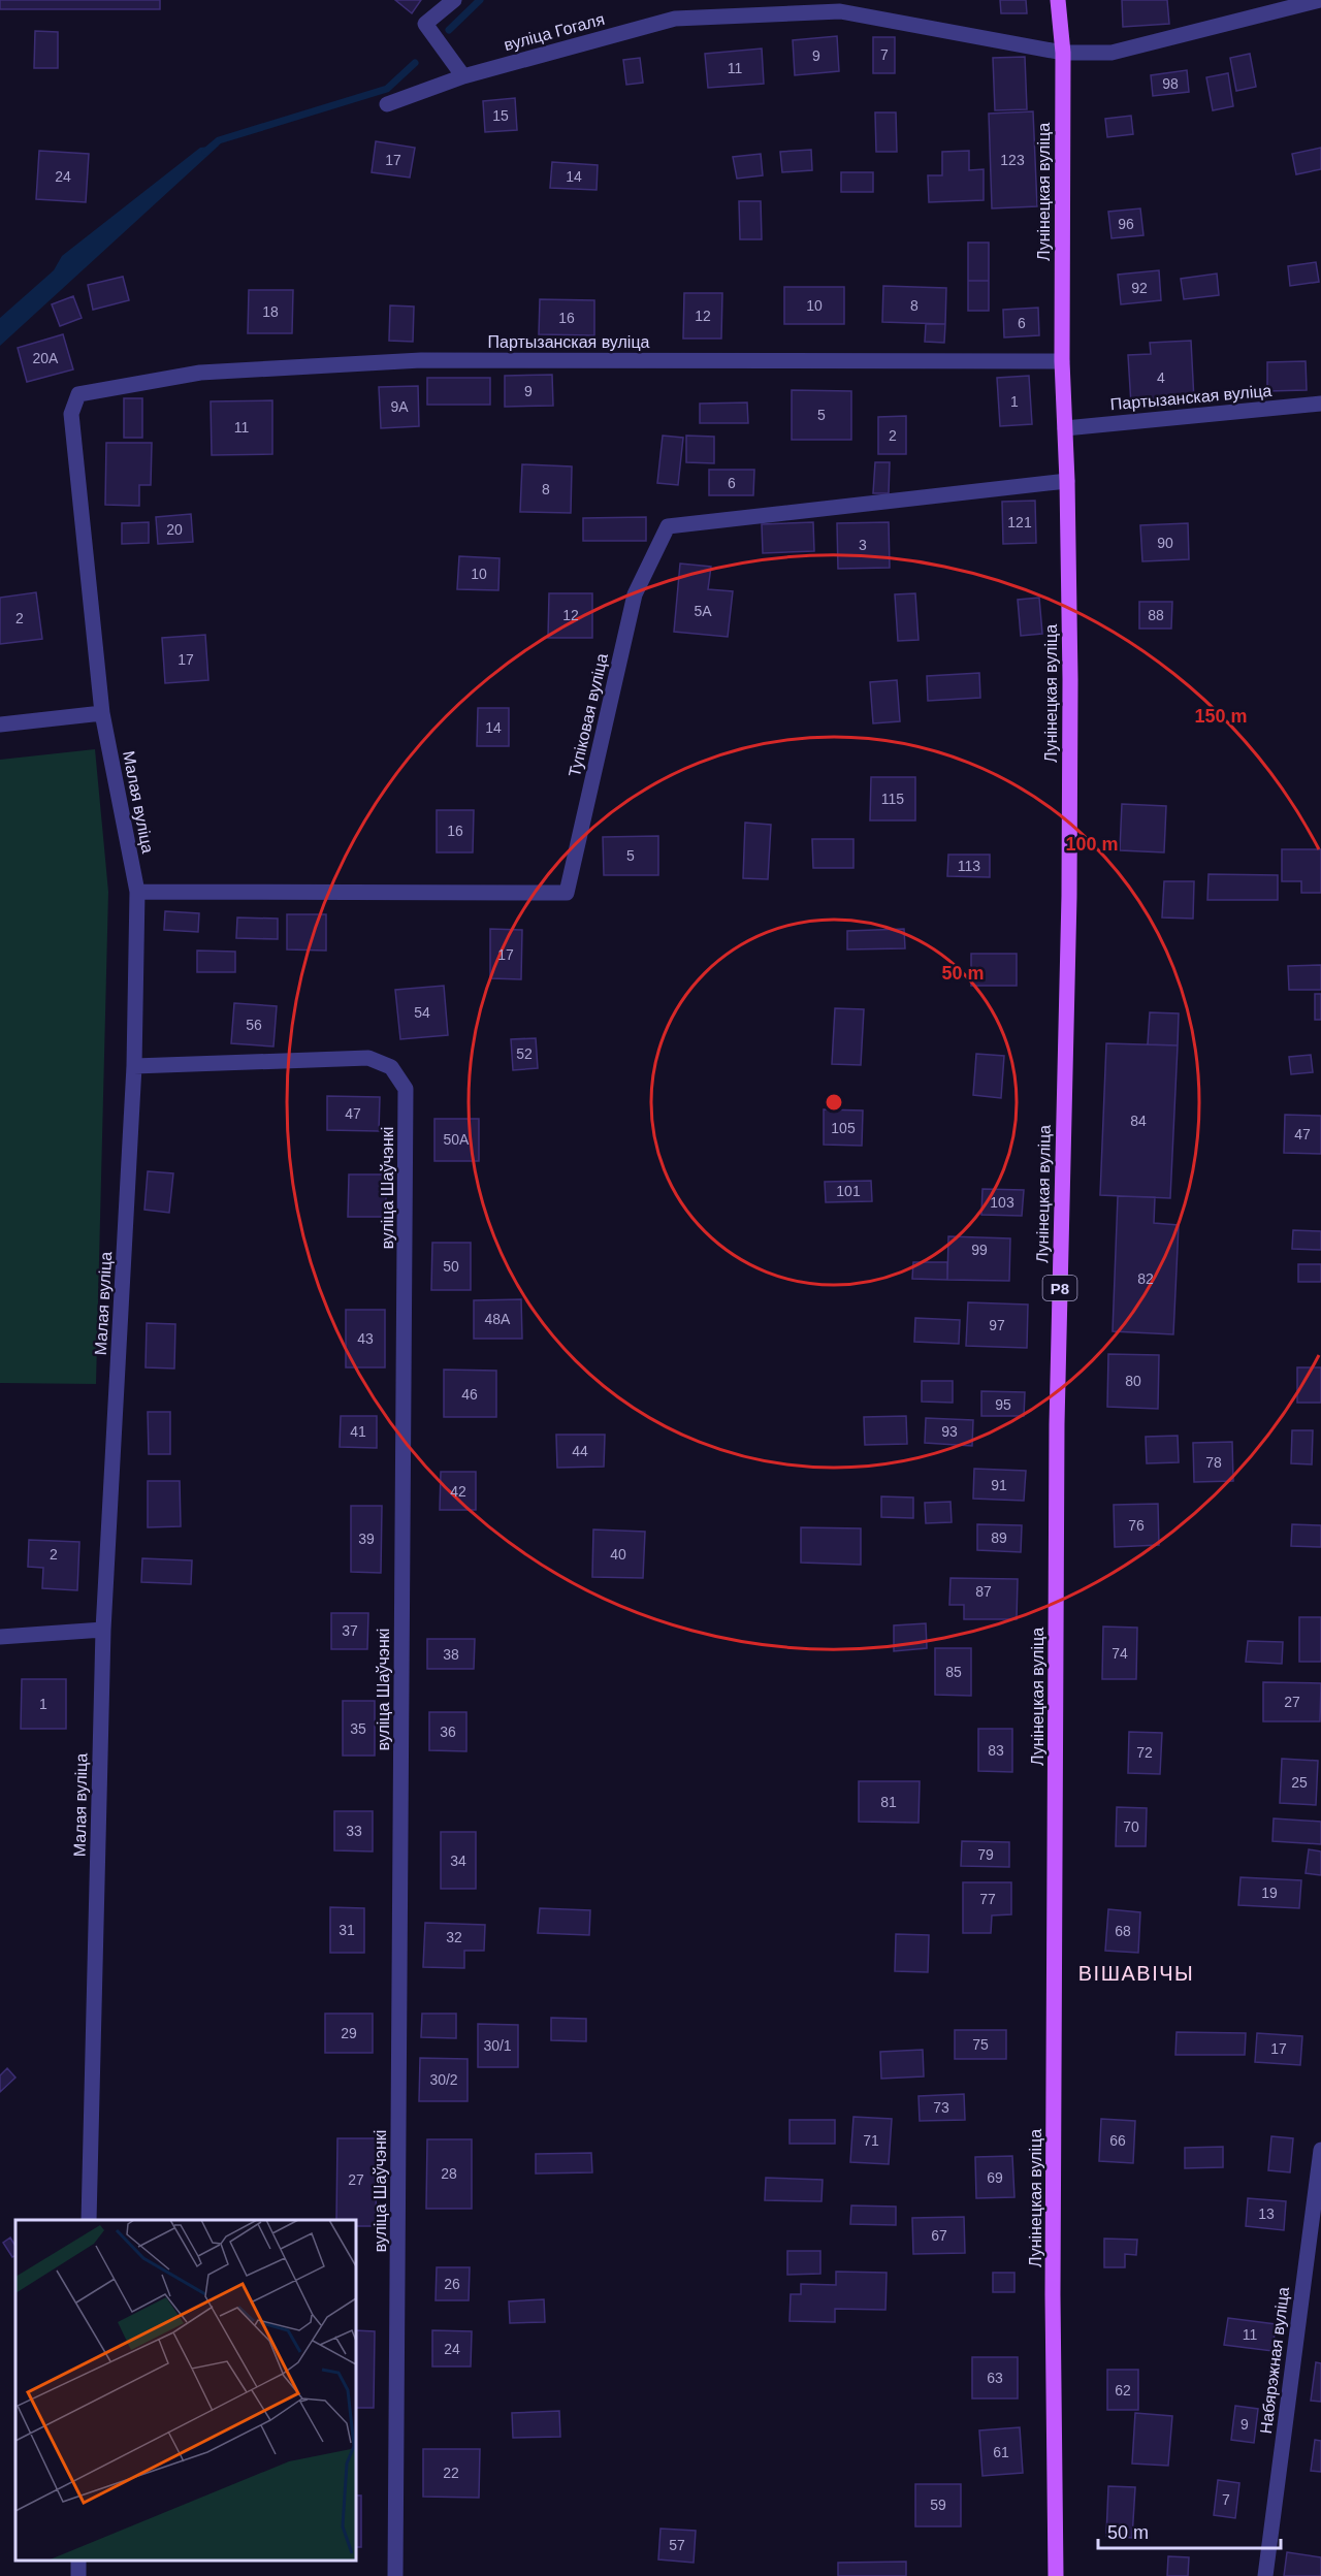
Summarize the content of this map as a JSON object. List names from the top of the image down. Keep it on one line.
{"streets":{"main road":["Лунінецкая вуліца","Р8"],"street":["вуліца Гогаля","Партызанская вуліца","Тупіковая вуліца","Малая вуліца","вуліца Шаўчэнкі","Набярэжная вуліца"]},"crossings":[["вуліца Гогаля","Лунінецкая вуліца"],["Лунінецкая вуліца","Партызанская вуліца"],["Лунінецкая вуліца","Тупіковая вуліца"],["Партызанская вуліца","Малая вуліца"],["Тупіковая вуліца","Малая вуліца"],["Малая вуліца","вуліца Шаўчэнкі"]],"districts":["ВІШАВІЧЫ"],"house_numbers":["7","9","11","98","15","17","123","24","14","96","92","10","8","18","12","16","6","20А","4","9","1","9А","5","11","2","6","8","121","20","90","3","10","5А","12","88","2","17","14","115","16","5","113","17","54","56","52","47","84","105","47","50А","101","103","99","50","82","48А","97","43","80","46","95","41","93","44","78","91","42","76","89","39","2","40","87","37","74","38","85","27","1","35","36","83","72","25","81","70","33","79","34","19","77","31","68","32","29","75","30/1","17","30/2","73","71","66","28","69","27","13","67","26","11","24","63","62","9","61","22","7","59","57"],"scale_bar":"50 m","rings":["150 m","100 m","50 m"]}
